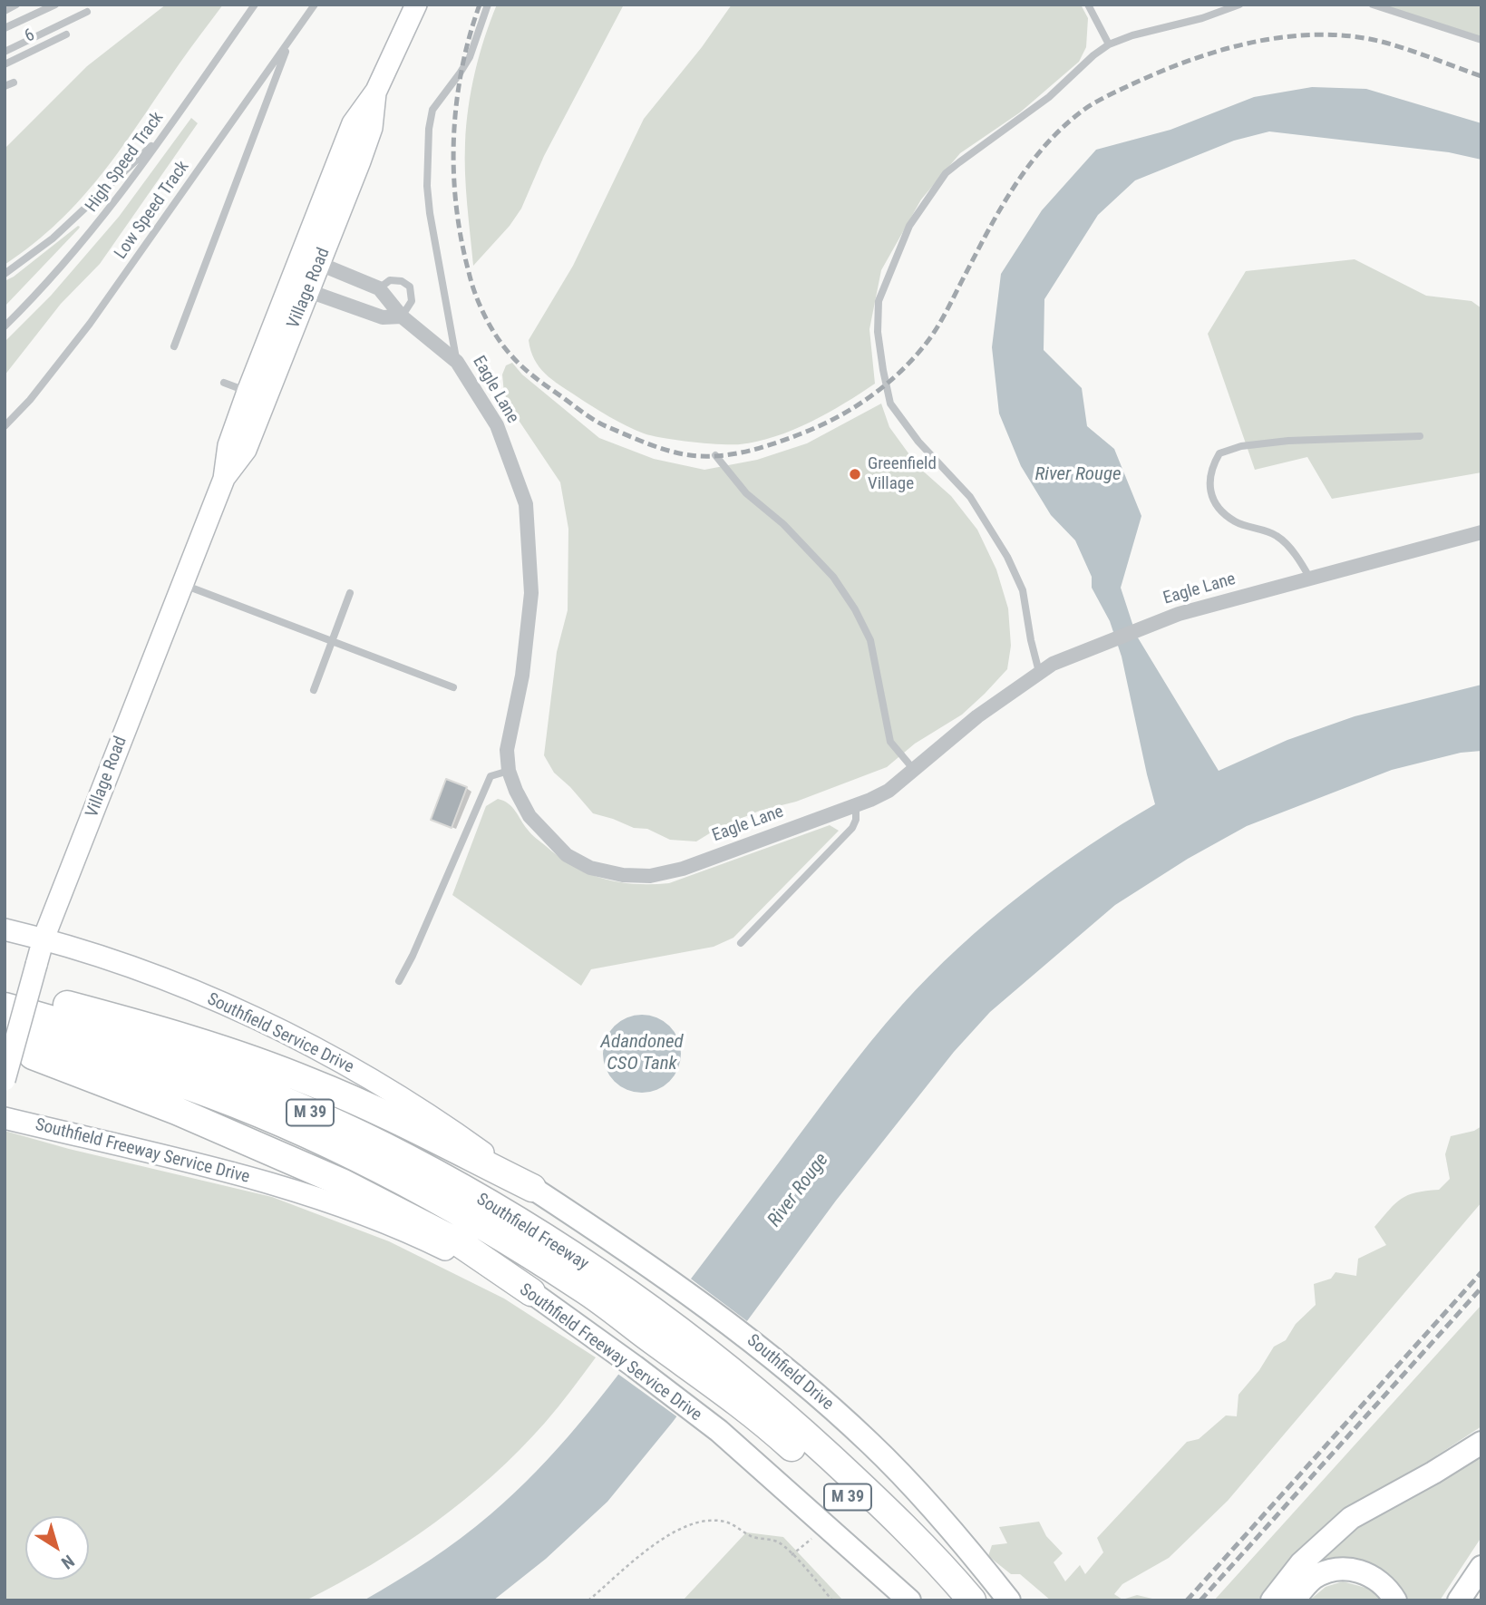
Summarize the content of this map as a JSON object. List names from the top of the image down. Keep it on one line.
{"streets":{"highway":["M 39","Southfield Freeway"],"main road":["Southfield Freeway Service Drive","Southfield Drive"],"street":["Village Road","Eagle Lane","Southfield Service Drive"],"lane":["6","High Speed Track","Low Speed Track"]},"crossings":[["Village Road","Eagle Lane"],["Village Road","Southfield Service Drive"],["Southfield Service Drive","Southfield Drive"]],"water":["River Rouge","Adandoned CSO Tank"],"places":["Greenfield Village"],"north":"bottom right"}
